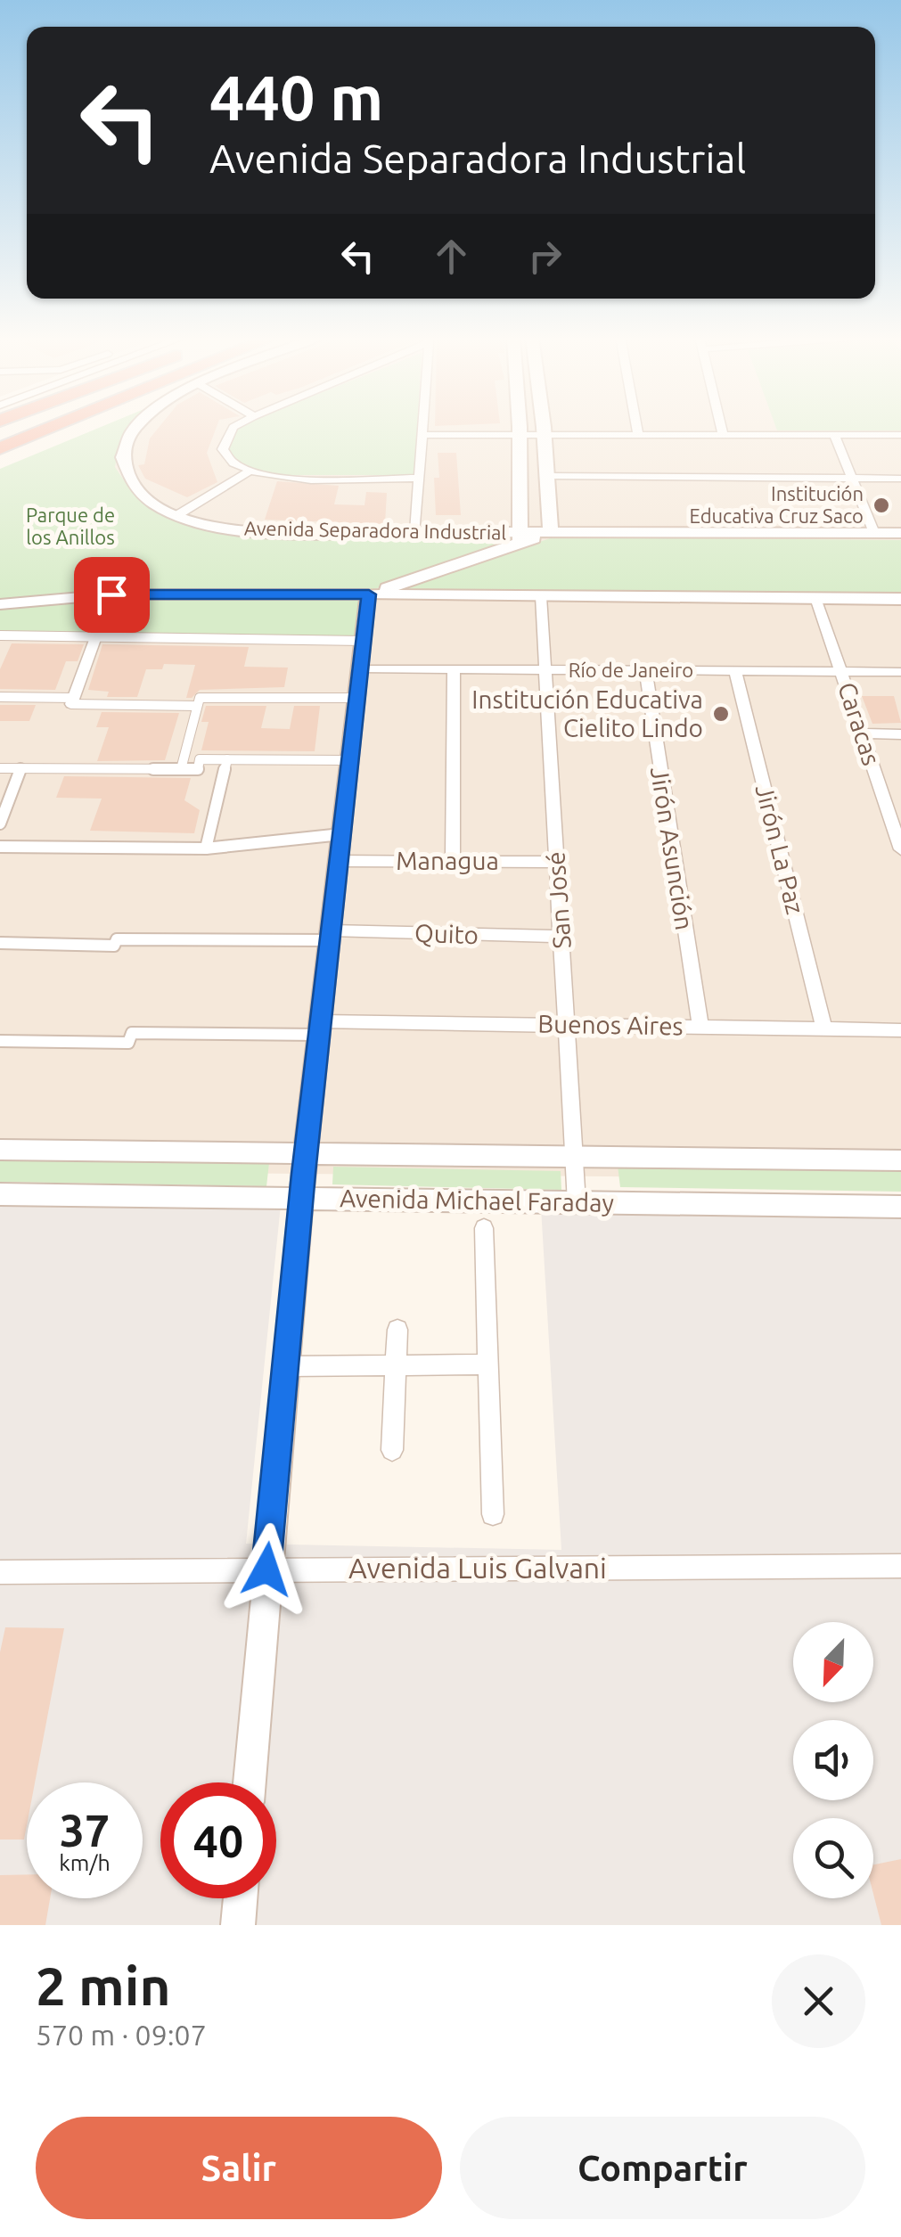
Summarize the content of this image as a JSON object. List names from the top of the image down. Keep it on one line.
{"streets":{"street":["Avenida Separadora Industrial","Río de Janeiro","Caracas","Jirón Asunción","Jirón La Paz","Managua","San José","Quito","Buenos Aires","Avenida Michael Faraday","Avenida Luis Galvani"]},"crossings":[["Río de Janeiro","Caracas"],["Río de Janeiro","Jirón Asunción"],["Río de Janeiro","Jirón La Paz"],["Río de Janeiro","San José"],["Jirón Asunción","Buenos Aires"],["Jirón La Paz","Buenos Aires"],["Managua","San José"],["San José","Quito"],["San José","Buenos Aires"],["San José","Avenida Michael Faraday"]],"parks":["Parque de los Anillos"],"places":["Institución Educativa Cruz Saco","Institución Educativa Cielito Lindo"],"north":"bottom left","page":{"turn":["440 m","Avenida Separadora Industrial"],"speed":"37 km/h","limit":"40","heading":["2 min","570 m · 09:07"],"buttons":["Salir","Compartir"]}}
